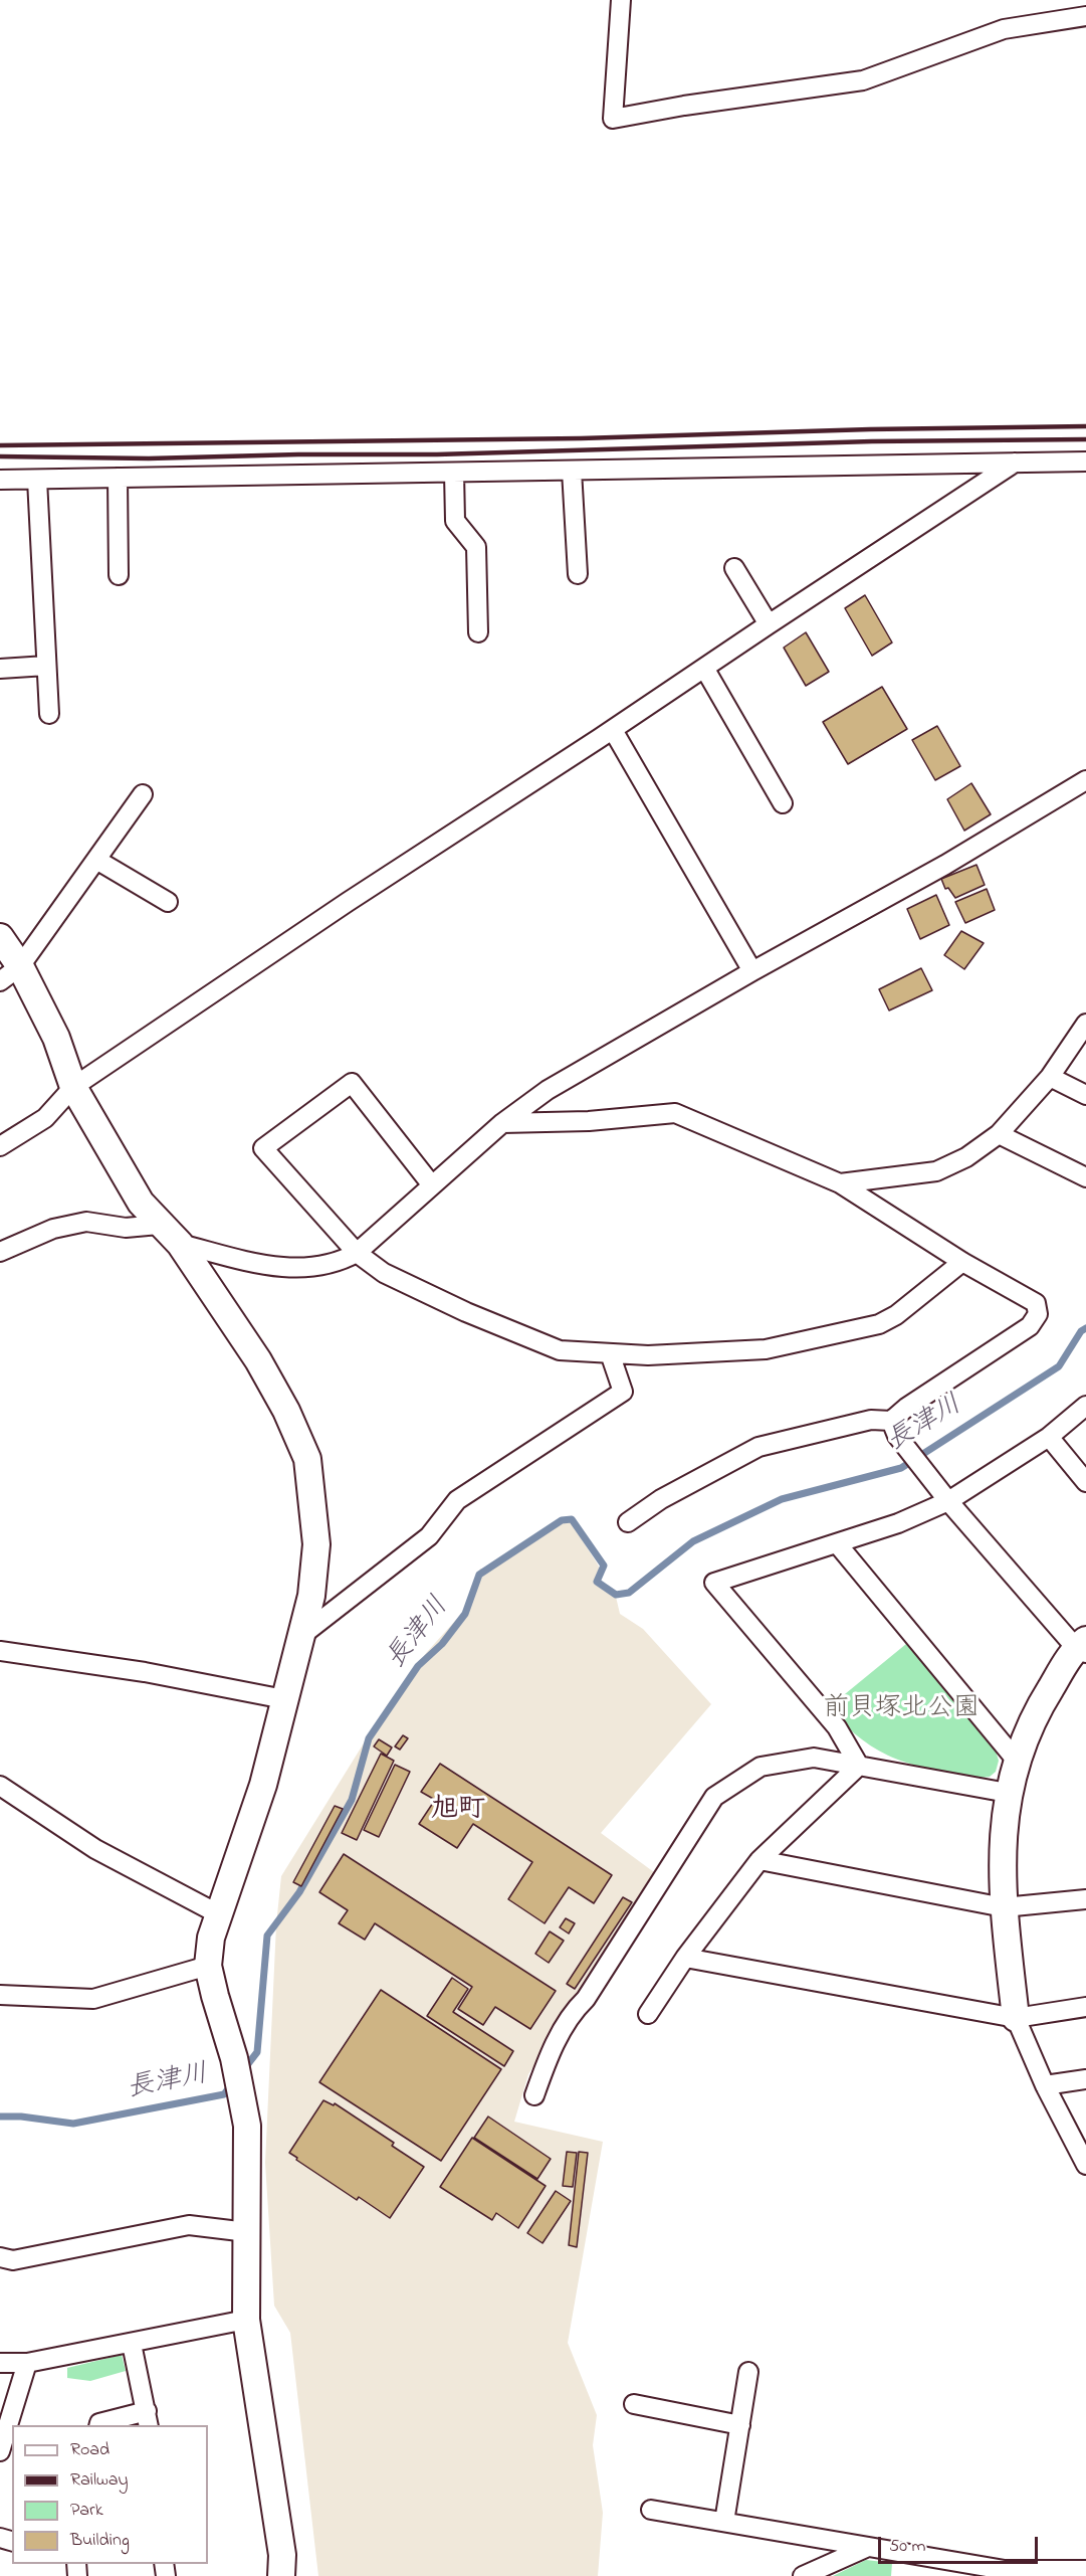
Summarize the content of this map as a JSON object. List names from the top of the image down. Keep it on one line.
{"districts":["旭町"],"water":["長津川"],"parks":["前貝塚北公園"],"legend":["Road","Railway","Park","Building"],"scale_bar":"50 m"}
